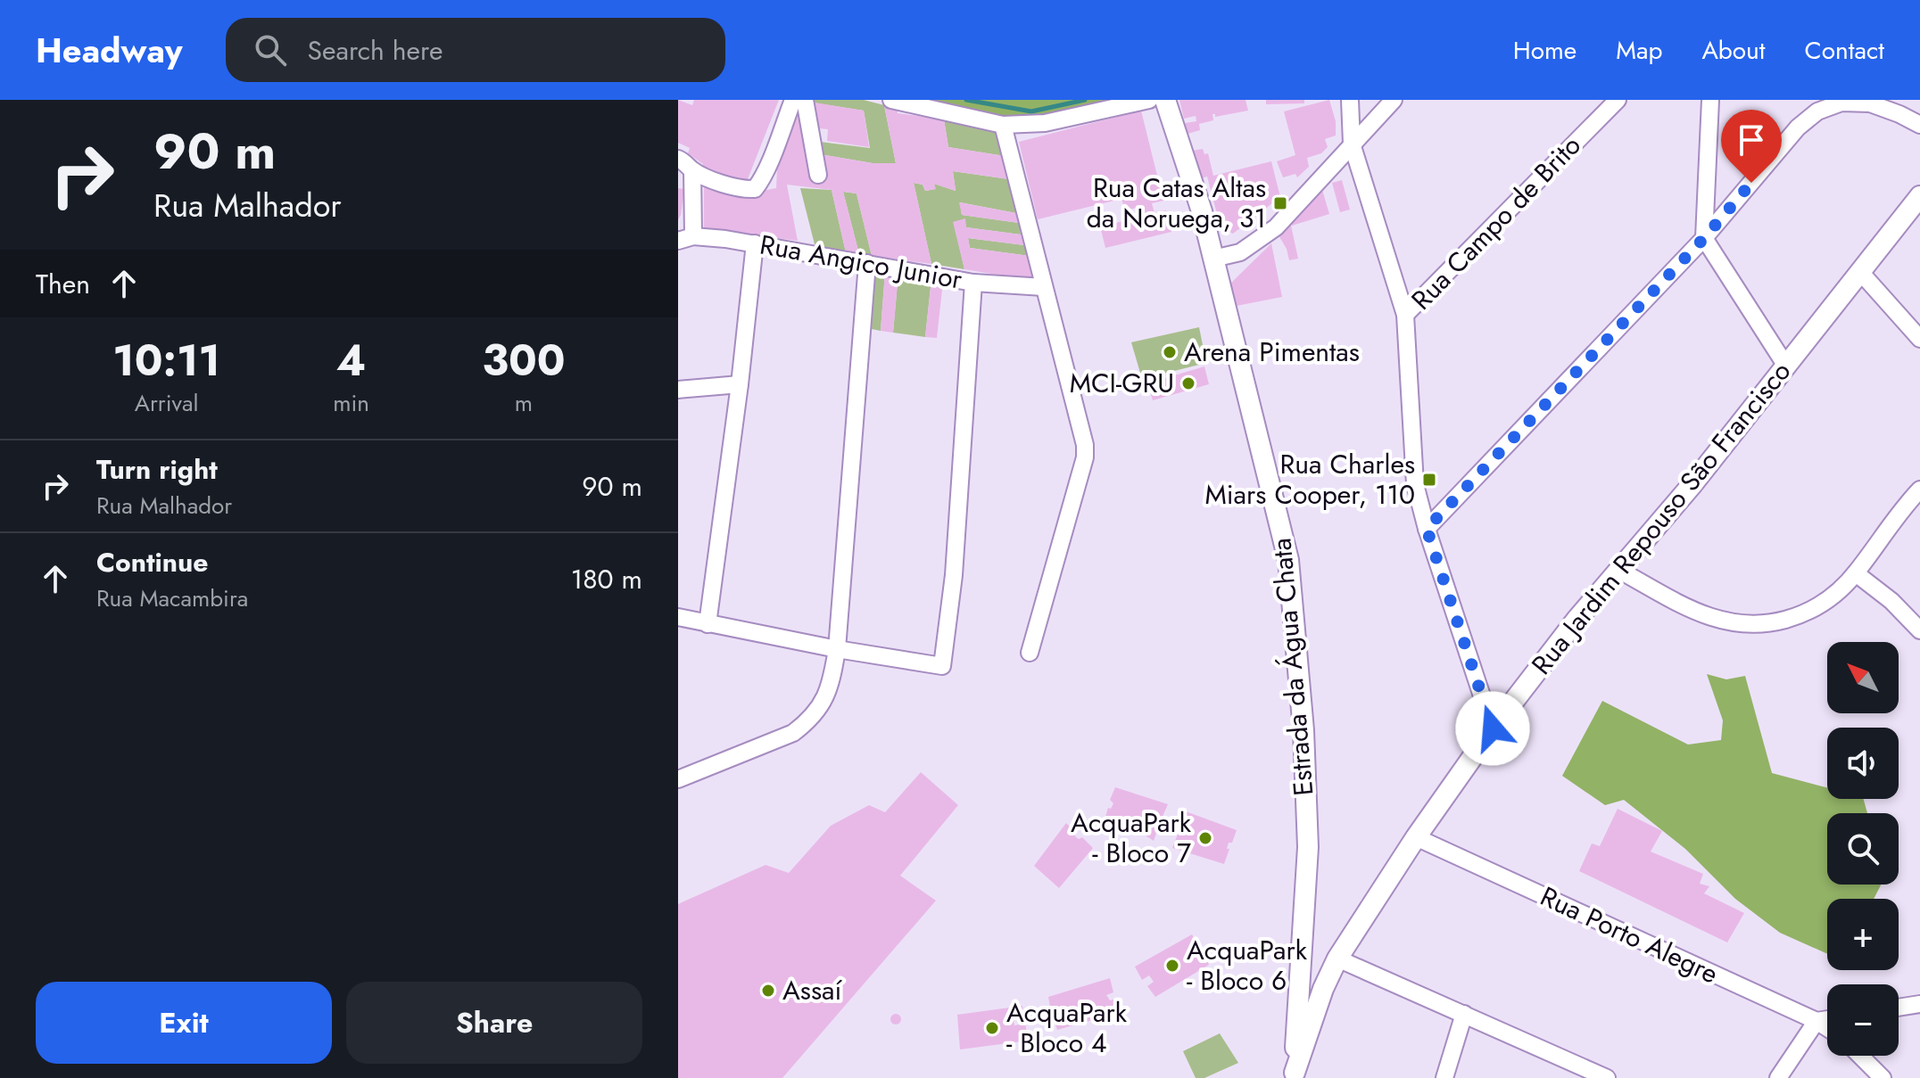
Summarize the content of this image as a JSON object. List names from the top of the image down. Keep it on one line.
{"streets":{"street":["Rua Campo de Brito","Rua Angico Junior","Rua Jardim Repouso São Francisco","Estrada da Água Chata","Rua Porto Alegre"]},"crossings":[["Rua Jardim Repouso São Francisco","Estrada da Água Chata"],["Rua Jardim Repouso São Francisco","Rua Porto Alegre"]],"places":{"transit":["Rua Catas Altas da Noruega, 31","Rua Charles Miars Cooper, 110"],"other":["Arena Pimentas","MCI-GRU","AcquaPark - Bloco 7","AcquaPark - Bloco 6","Assaí","AcquaPark - Bloco 4"]},"north":"top left","page":{"header":"Headway","search":"Search here","nav":["Home","Map","About","Contact"],"turn":["90 m","Rua Malhador"],"then":"Then","eta":["10:11","Arrival","4","min","300","m"],"list":[{"name":"Turn right","note":"Rua Malhador","value":"90 m"},{"name":"Continue","note":"Rua Macambira","value":"180 m"}],"map_buttons":["+","−"],"buttons":["Exit","Share"]}}
